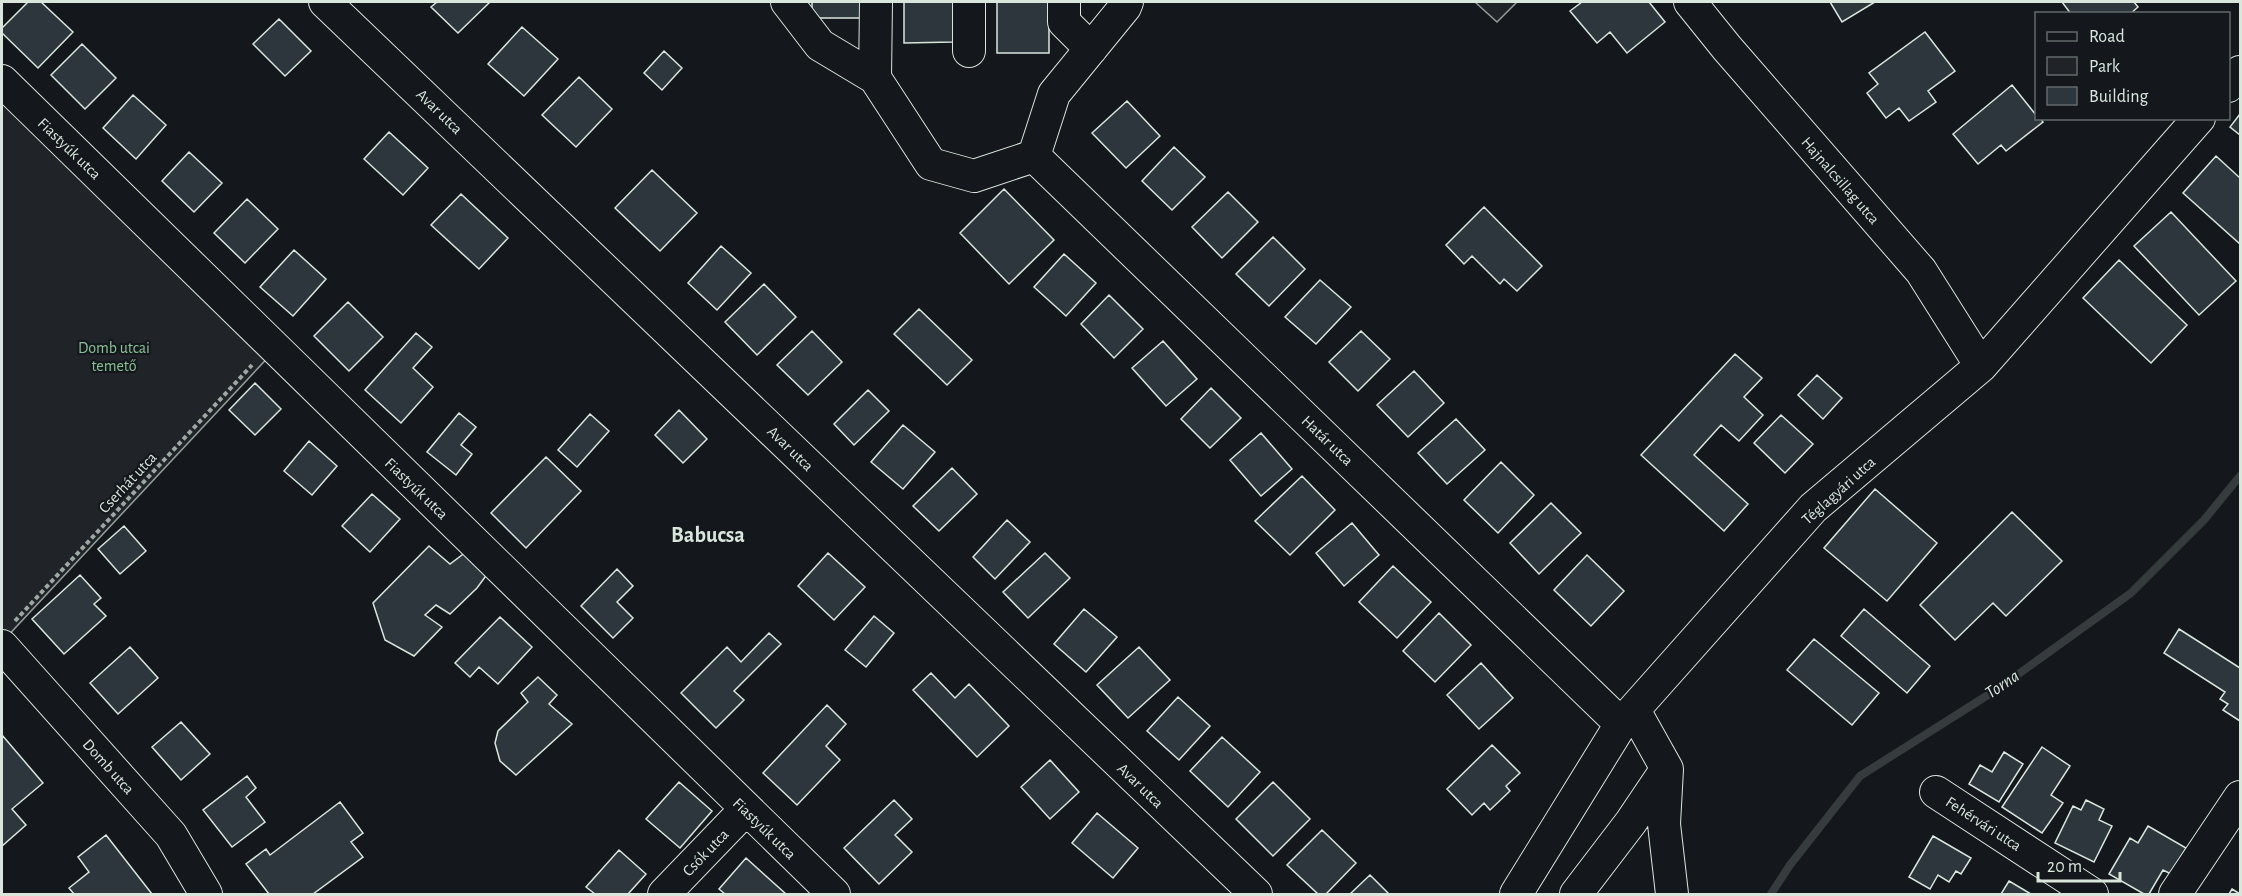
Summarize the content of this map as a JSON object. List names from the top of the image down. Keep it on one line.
{"streets":{"street":["Avar utca","Fiastyúk utca","Hajnalcsillag utca","Határ utca","Téglagyári utca","Domb utca","Fehérvári utca","Csók utca"],"path":["Cserhát utca"]},"crossings":[["Fiastyúk utca","Cserhát utca"],["Fiastyúk utca","Csók utca"],["Hajnalcsillag utca","Téglagyári utca"],["Határ utca","Téglagyári utca"],["Cserhát utca","Domb utca"]],"districts":["Babucsa"],"water":["Torna"],"parks":["Domb utcai temető"],"legend":["Road","Park","Building"],"scale_bar":"20 m"}
